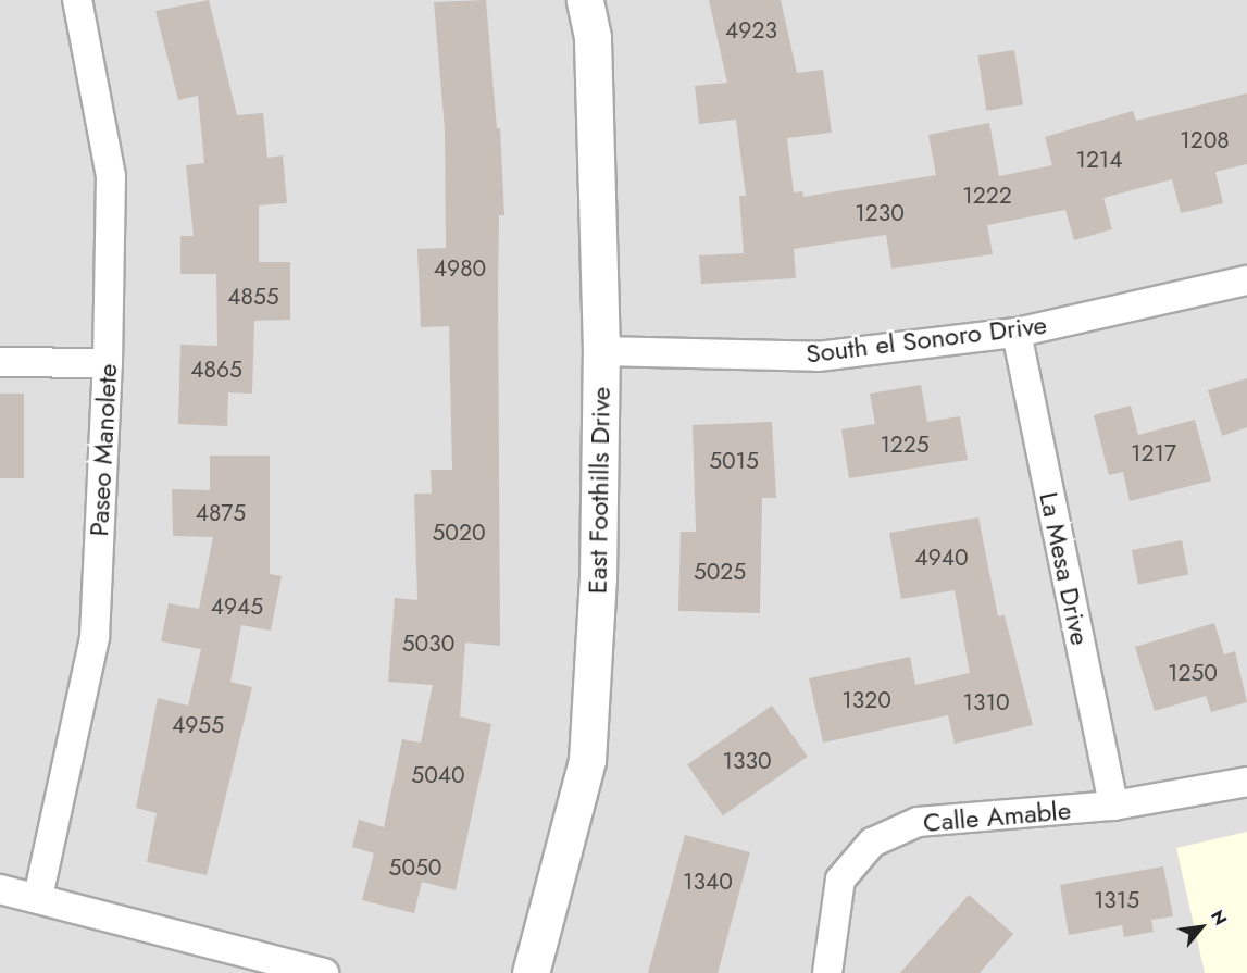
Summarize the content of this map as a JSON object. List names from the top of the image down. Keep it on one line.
{"streets":{"street":["South el Sonoro Drive","Paseo Manolete","East Foothills Drive","La Mesa Drive","Calle Amable"]},"crossings":[["South el Sonoro Drive","East Foothills Drive"],["South el Sonoro Drive","La Mesa Drive"],["La Mesa Drive","Calle Amable"]],"house_numbers":["4923","1208","1214","1222","1230","4980","4855","4865","1225","1217","5015","4875","5020","4940","5025","4945","5030","1250","1320","1310","4955","1330","5040","5050","1340","1315"],"north":"top right"}
